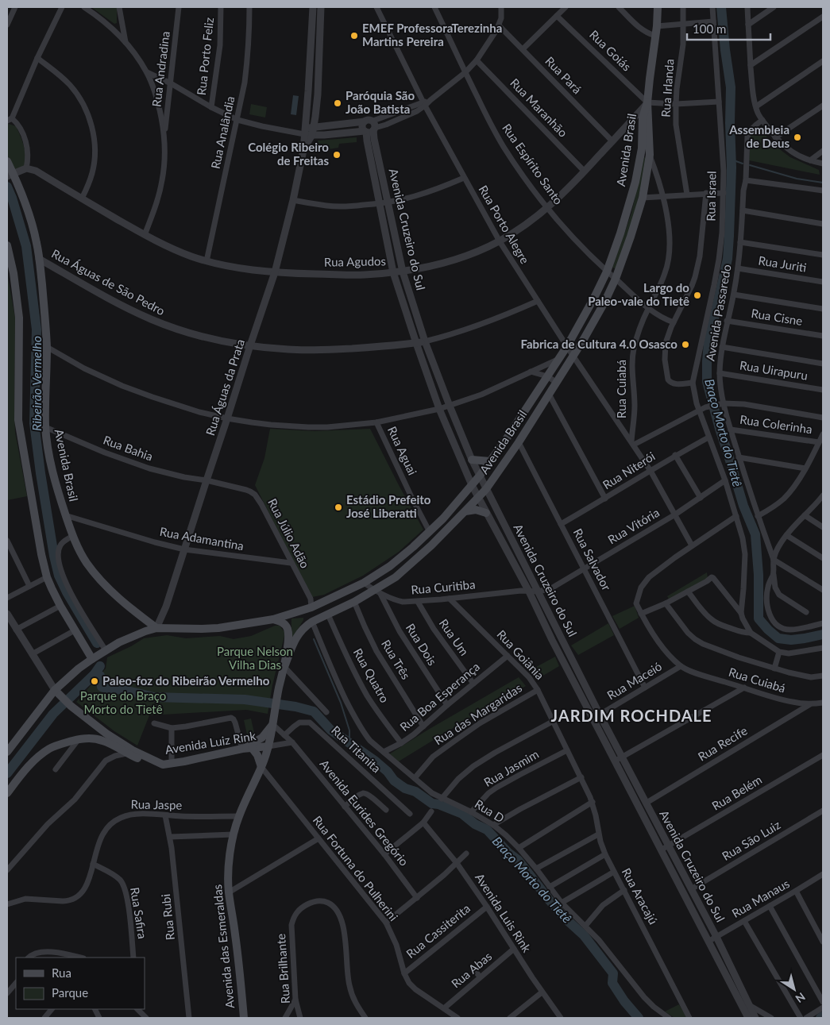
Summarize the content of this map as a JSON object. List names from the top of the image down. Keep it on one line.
{"streets":{"main road":["Avenida Brasil","Avenida Luiz Rink","Avenida das Esmeraldas"],"street":["Rua Goiás","Rua Porto Feliz","Rua Andradina","Rua Pará","Rua Irlanda","Rua Maranhão","Rua Analândia","Rua Espírito Santo","Rua Israel","Rua Porto Alegre","Avenida Cruzeiro do Sul","Rua Agudos","Rua Juriti","Rua Águas de São Pedro","Avenida Passaredo","Rua Cisne","Rua Uirapuru","Rua Águas da Prata","Rua Cuiabá","Rua Colerinha","Rua Bahia","Rua Aguai","Rua Niterói","Rua Vitória","Rua Júlio Adão","Rua Adamantina","Rua Salvador","Rua Curitiba","Rua Um","Rua Dois","Rua Goiânia","Rua Três","Rua Quatro","Rua Maceió","Rua Boa Esperança","Rua das Margaridas","Rua Recife","Rua Titanita","Rua Jasmim","Rua Belém","Rua Jaspe","Rua D","Avenida Eurides Gregório","Rua São Luiz","Rua Fortuna do Pulherini","Rua Aracajú","Rua Manaus","Rua Safira","Avenida Luis Rink","Rua Rubi","Rua Cassiterita","Rua Brilhante","Rua Abas"]},"crossings":[["Rua Goiás","Avenida Brasil"],["Rua Goiás","Rua Agudos"],["Rua Pará","Rua Agudos"],["Rua Maranhão","Rua Agudos"],["Rua Analândia","Rua Agudos"],["Avenida Brasil","Rua Espírito Santo"],["Avenida Brasil","Rua Porto Alegre"],["Avenida Brasil","Avenida Cruzeiro do Sul"],["Avenida Brasil","Rua Agudos"],["Avenida Brasil","Rua Águas de São Pedro"],["Avenida Brasil","Rua Águas da Prata"],["Avenida Brasil","Rua Cuiabá"],["Avenida Brasil","Rua Bahia"],["Avenida Brasil","Rua Aguai"],["Avenida Brasil","Rua Júlio Adão"],["Avenida Brasil","Rua Adamantina"],["Avenida Brasil","Rua Salvador"],["Avenida Brasil","Rua Curitiba"],["Avenida Brasil","Rua Dois"],["Avenida Brasil","Rua Três"],["Avenida Brasil","Rua Quatro"],["Avenida Brasil","Rua D"],["Avenida Brasil","Avenida das Esmeraldas"],["Rua Espírito Santo","Rua Agudos"],["Rua Espírito Santo","Rua Cuiabá"],["Rua Porto Alegre","Rua Agudos"],["Rua Porto Alegre","Rua Águas de São Pedro"],["Rua Porto Alegre","Rua Cuiabá"],["Avenida Cruzeiro do Sul","Rua Agudos"],["Avenida Cruzeiro do Sul","Rua Águas de São Pedro"],["Avenida Cruzeiro do Sul","Rua Vitória"],["Avenida Cruzeiro do Sul","Rua Curitiba"],["Avenida Cruzeiro do Sul","Rua Maceió"],["Avenida Cruzeiro do Sul","Rua Recife"],["Avenida Cruzeiro do Sul","Rua Belém"],["Avenida Cruzeiro do Sul","Rua São Luiz"],["Avenida Cruzeiro do Sul","Rua Manaus"],["Rua Agudos","Rua Águas da Prata"],["Rua Juriti","Avenida Passaredo"],["Rua Águas de São Pedro","Rua Águas da Prata"],["Avenida Passaredo","Rua Cisne"],["Avenida Passaredo","Rua Uirapuru"],["Avenida Passaredo","Rua Colerinha"],["Rua Águas da Prata","Rua Bahia"],["Rua Águas da Prata","Rua Júlio Adão"],["Rua Águas da Prata","Rua Adamantina"],["Rua Cuiabá","Rua Maceió"],["Rua Cuiabá","Rua Recife"],["Rua Bahia","Rua Júlio Adão"],["Rua Niterói","Rua Salvador"],["Rua Vitória","Rua Salvador"],["Rua Vitória","Rua Curitiba"],["Rua Júlio Adão","Rua Adamantina"],["Rua Salvador","Rua Maceió"],["Rua Curitiba","Rua Um"],["Rua Curitiba","Rua Dois"],["Rua Curitiba","Rua Goiânia"],["Rua Um","Rua Boa Esperança"],["Rua Dois","Rua Boa Esperança"],["Rua Goiânia","Rua Boa Esperança"],["Rua Goiânia","Rua das Margaridas"],["Rua Goiânia","Rua Jasmim"],["Rua Goiânia","Rua Aracajú"],["Rua Três","Rua Boa Esperança"],["Rua Quatro","Rua Boa Esperança"],["Rua Boa Esperança","Rua D"],["Rua das Margaridas","Rua D"],["Avenida Luiz Rink","Avenida das Esmeraldas"],["Rua Titanita","Avenida Eurides Gregório"],["Rua Jasmim","Rua D"],["Rua Jaspe","Rua Safira"],["Rua Jaspe","Rua Rubi"],["Rua Jaspe","Avenida das Esmeraldas"],["Avenida Eurides Gregório","Avenida das Esmeraldas"],["Rua Fortuna do Pulherini","Rua Cassiterita"],["Rua Fortuna do Pulherini","Avenida das Esmeraldas"],["Rua Fortuna do Pulherini","Rua Abas"],["Avenida Luis Rink","Rua Cassiterita"],["Avenida Luis Rink","Rua Abas"]],"districts":["JARDIM ROCHDALE"],"water":["Ribeirão Vermelho","Braço Morto do Tietê"],"parks":["Parque Nelson Vilha Dias","Parque do Braço Morto do Tietê"],"places":["EMEF ProfessoraTerezinha Martins Pereira","Paróquia São João Batista","Assembleia de Deus","Colégio Ribeiro de Freitas","Largo do Paleo-vale do Tietê","Fabrica de Cultura 4.0 Osasco","Estádio Prefeito José Liberatti","Paleo-foz do Ribeirão Vermelho"],"legend":["Rua","Parque"],"scale_bar":"100 m","north":"bottom right"}
